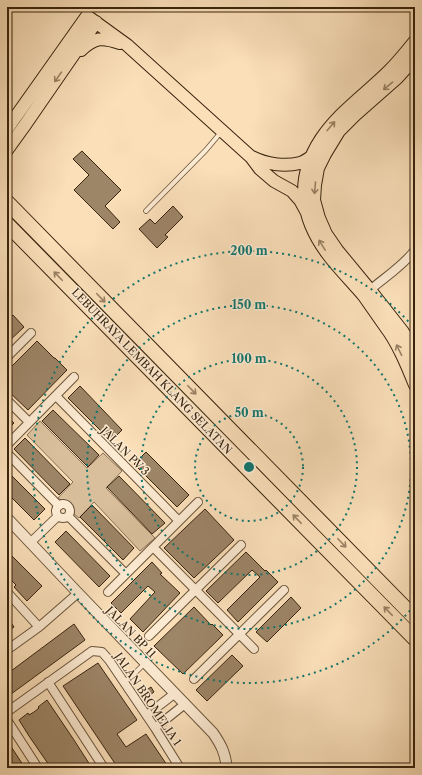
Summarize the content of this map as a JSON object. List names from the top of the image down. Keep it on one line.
{"streets":{"highway":["LEBUHRAYA LEMBAH KLANG SELATAN"],"street":["JALAN PV 3","JALAN BP 11","JALAN BROMELIA 1"]},"rings":["200 m","150 m","100 m","50 m"]}
